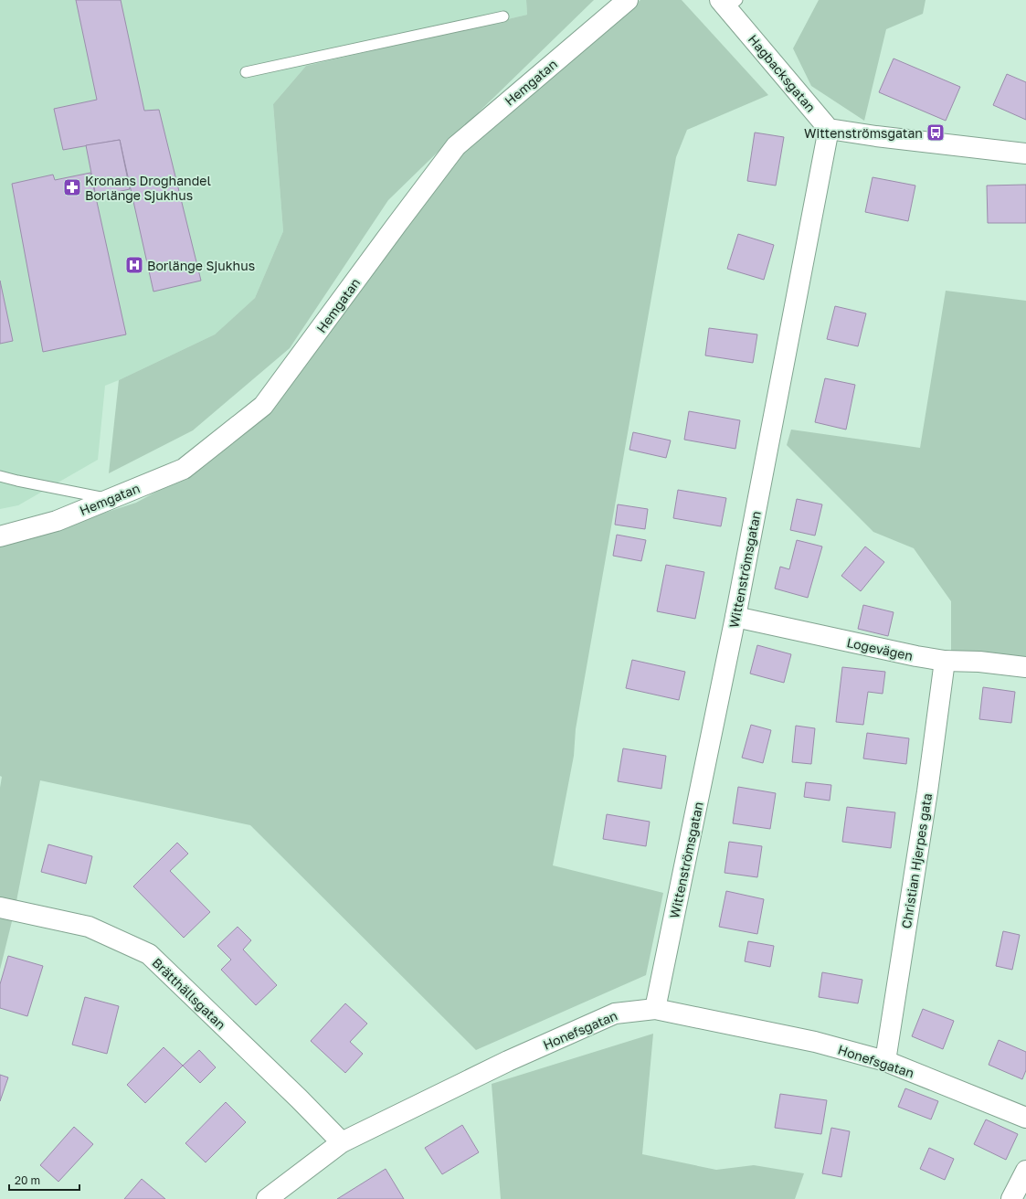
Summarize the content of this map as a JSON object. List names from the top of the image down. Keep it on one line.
{"streets":{"street":["Hagbacksgatan","Hemgatan","Wittenströmsgatan","Logevägen","Christian Hjerpes gata","Brätthällsgatan","Honefsgatan"]},"crossings":[["Hagbacksgatan","Wittenströmsgatan"],["Wittenströmsgatan","Logevägen"],["Wittenströmsgatan","Honefsgatan"],["Logevägen","Christian Hjerpes gata"],["Christian Hjerpes gata","Honefsgatan"],["Brätthällsgatan","Honefsgatan"]],"places":{"bus stop":["Wittenströmsgatan"],"pharmacy":["Kronans Droghandel Borlänge Sjukhus"],"hospital":["Borlänge Sjukhus"]},"scale_bar":"20 m"}
